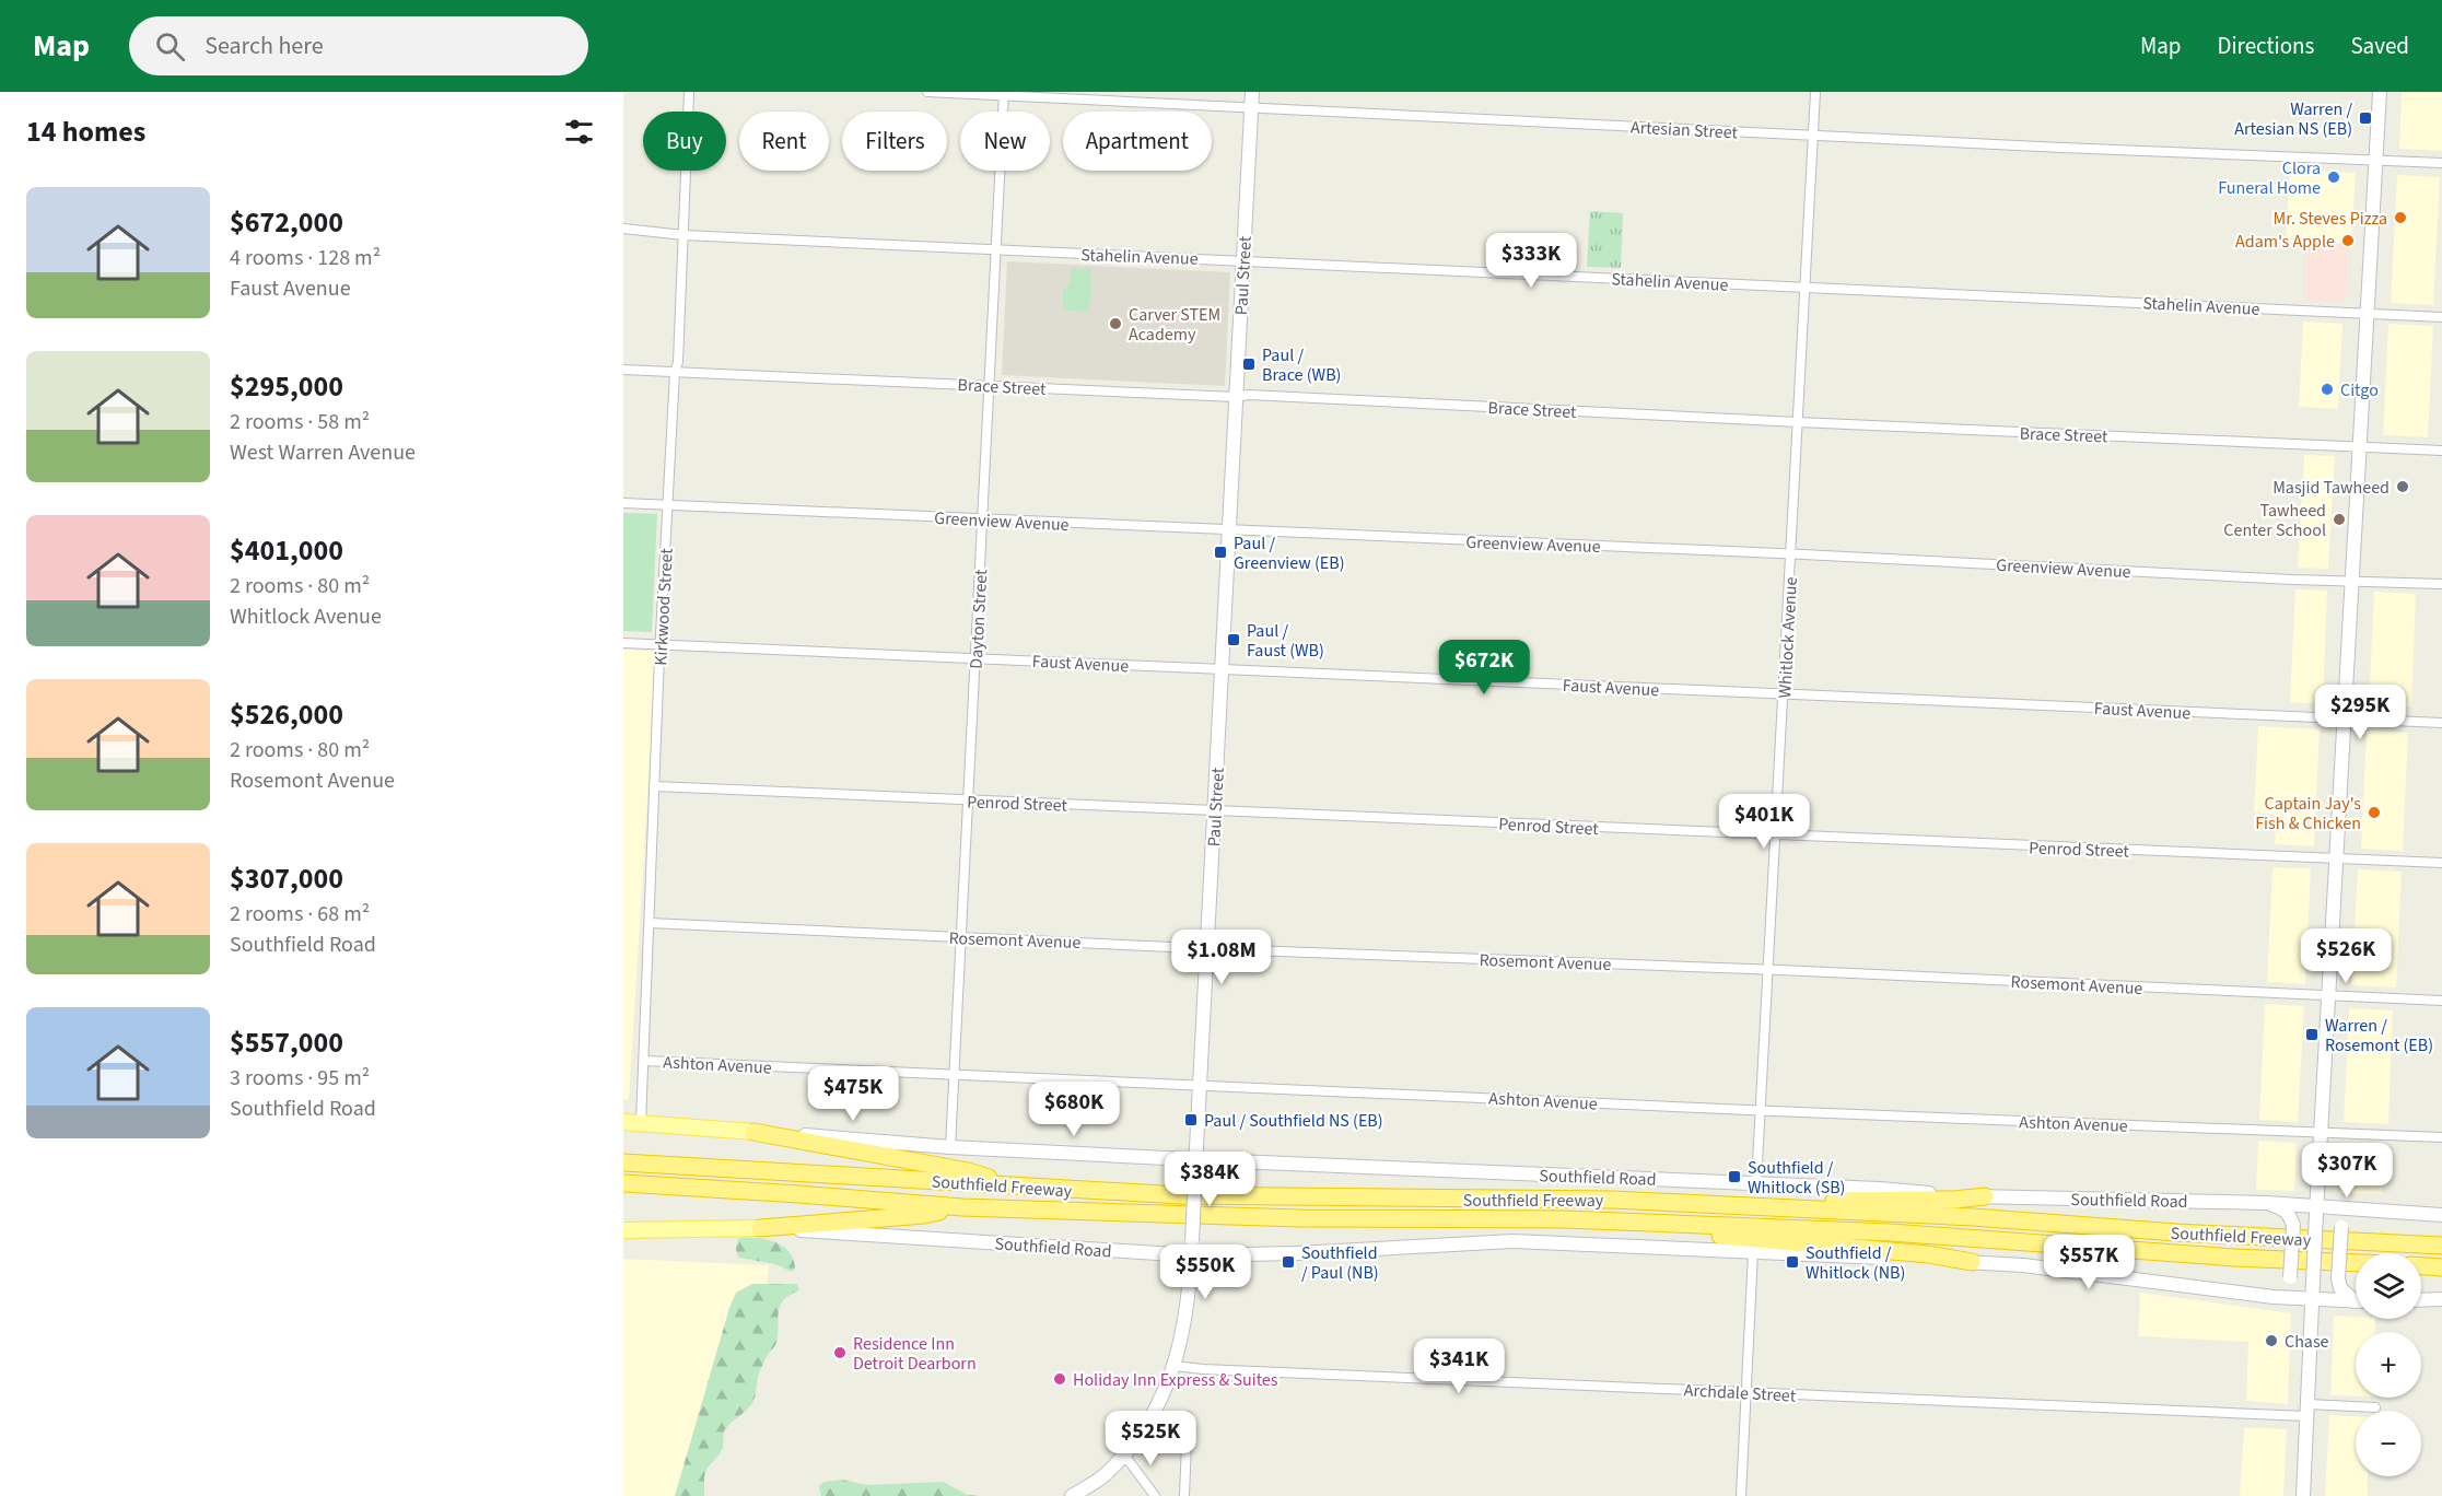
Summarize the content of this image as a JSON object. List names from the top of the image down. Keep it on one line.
{"streets":{"highway":["Southfield Freeway"],"main road":["Paul Street","Southfield Road"],"street":["Artesian Street","Stahelin Avenue","Brace Street","Greenview Avenue","Kirkwood Street","Dayton Street","Whitlock Avenue","Faust Avenue","Penrod Street","Rosemont Avenue","Ashton Avenue","Archdale Street"]},"crossings":[["Artesian Street","Paul Street"],["Artesian Street","Dayton Street"],["Artesian Street","Whitlock Avenue"],["Stahelin Avenue","Paul Street"],["Stahelin Avenue","Kirkwood Street"],["Stahelin Avenue","Dayton Street"],["Stahelin Avenue","Whitlock Avenue"],["Paul Street","Brace Street"],["Paul Street","Greenview Avenue"],["Paul Street","Faust Avenue"],["Paul Street","Penrod Street"],["Paul Street","Rosemont Avenue"],["Paul Street","Ashton Avenue"],["Paul Street","Southfield Road"],["Paul Street","Archdale Street"],["Brace Street","Kirkwood Street"],["Brace Street","Dayton Street"],["Brace Street","Whitlock Avenue"],["Greenview Avenue","Kirkwood Street"],["Greenview Avenue","Dayton Street"],["Greenview Avenue","Whitlock Avenue"],["Kirkwood Street","Faust Avenue"],["Kirkwood Street","Penrod Street"],["Kirkwood Street","Rosemont Avenue"],["Kirkwood Street","Ashton Avenue"],["Dayton Street","Faust Avenue"],["Dayton Street","Penrod Street"],["Dayton Street","Rosemont Avenue"],["Dayton Street","Ashton Avenue"],["Dayton Street","Southfield Road"],["Whitlock Avenue","Faust Avenue"],["Whitlock Avenue","Penrod Street"],["Whitlock Avenue","Rosemont Avenue"],["Whitlock Avenue","Ashton Avenue"],["Whitlock Avenue","Southfield Road"]],"places":{"transit":["Warren / Artesian NS (EB)","Paul / Brace (WB)","Paul / Greenview (EB)","Paul / Faust (WB)","Warren / Rosemont (EB)","Paul / Southfield NS (EB)","Southfield / Whitlock (SB)","Southfield / Paul (NB)","Southfield / Whitlock (NB)"],"other":["Clora Funeral Home","Mr. Steves Pizza","Adam's Apple","Carver STEM Academy","Citgo","Masjid Tawheed","Tawheed Center School","Captain Jay's Fish & Chicken","Chase","Residence Inn Detroit Dearborn","Holiday Inn Express & Suites"]},"page":{"header":"Map","search":"Search here","nav":["Map","Directions","Saved"],"heading":"14 homes","chip":["Buy","Rent","Filters","New","Apartment"],"list":[{"name":"$672,000","note":"4 rooms · 128 m² · Faust Avenue"},{"name":"$295,000","note":"2 rooms · 58 m² · West Warren Avenue"},{"name":"$401,000","note":"2 rooms · 80 m² · Whitlock Avenue"},{"name":"$526,000","note":"2 rooms · 80 m² · Rosemont Avenue"},{"name":"$307,000","note":"2 rooms · 68 m² · Southfield Road"},{"name":"$557,000","note":"3 rooms · 95 m² · Southfield Road"}],"price":["$333K","$672K","$295K","$401K","$526K","$1.08M","$475K","$680K","$307K","$384K","$557K","$550K","$341K","$525K"],"map_buttons":["+","−"]}}
